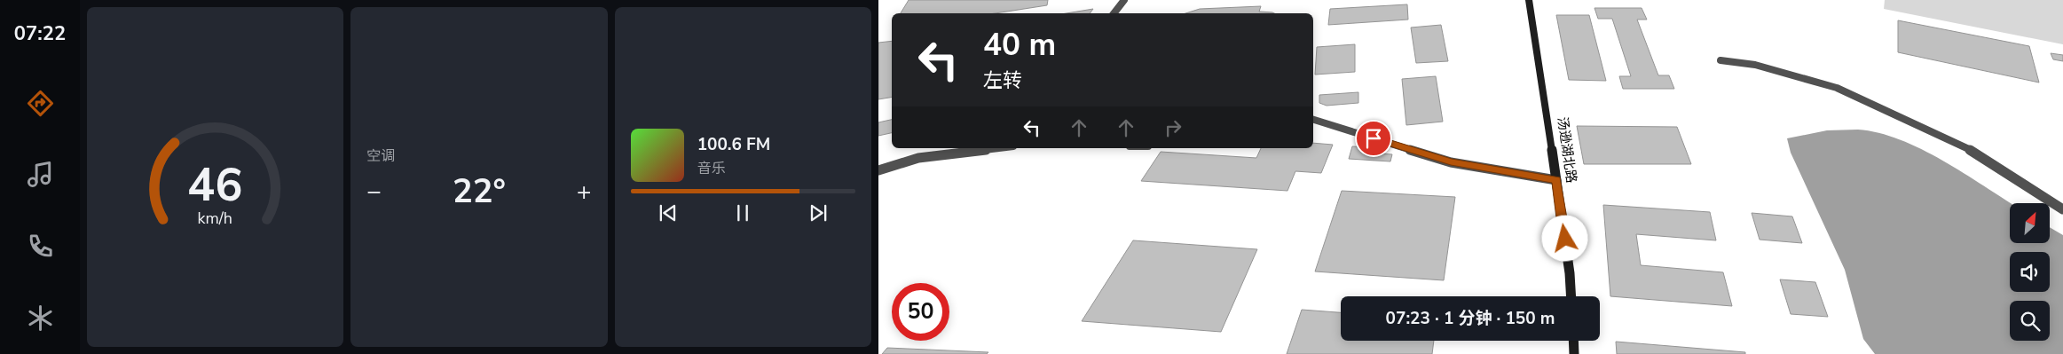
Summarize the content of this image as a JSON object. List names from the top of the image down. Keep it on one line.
{"streets":{"main road":["汤逊湖北路"]},"north":"top right","page":{"tabs":"07:22","tile":"空调","turn":["40 m","左转"],"song":["100.6 FM","音乐"],"heat":["−","22°","+"],"limit":"50","trip":"07:23 · 1 分钟 · 150 m","gauge":["46","km/h"]}}
